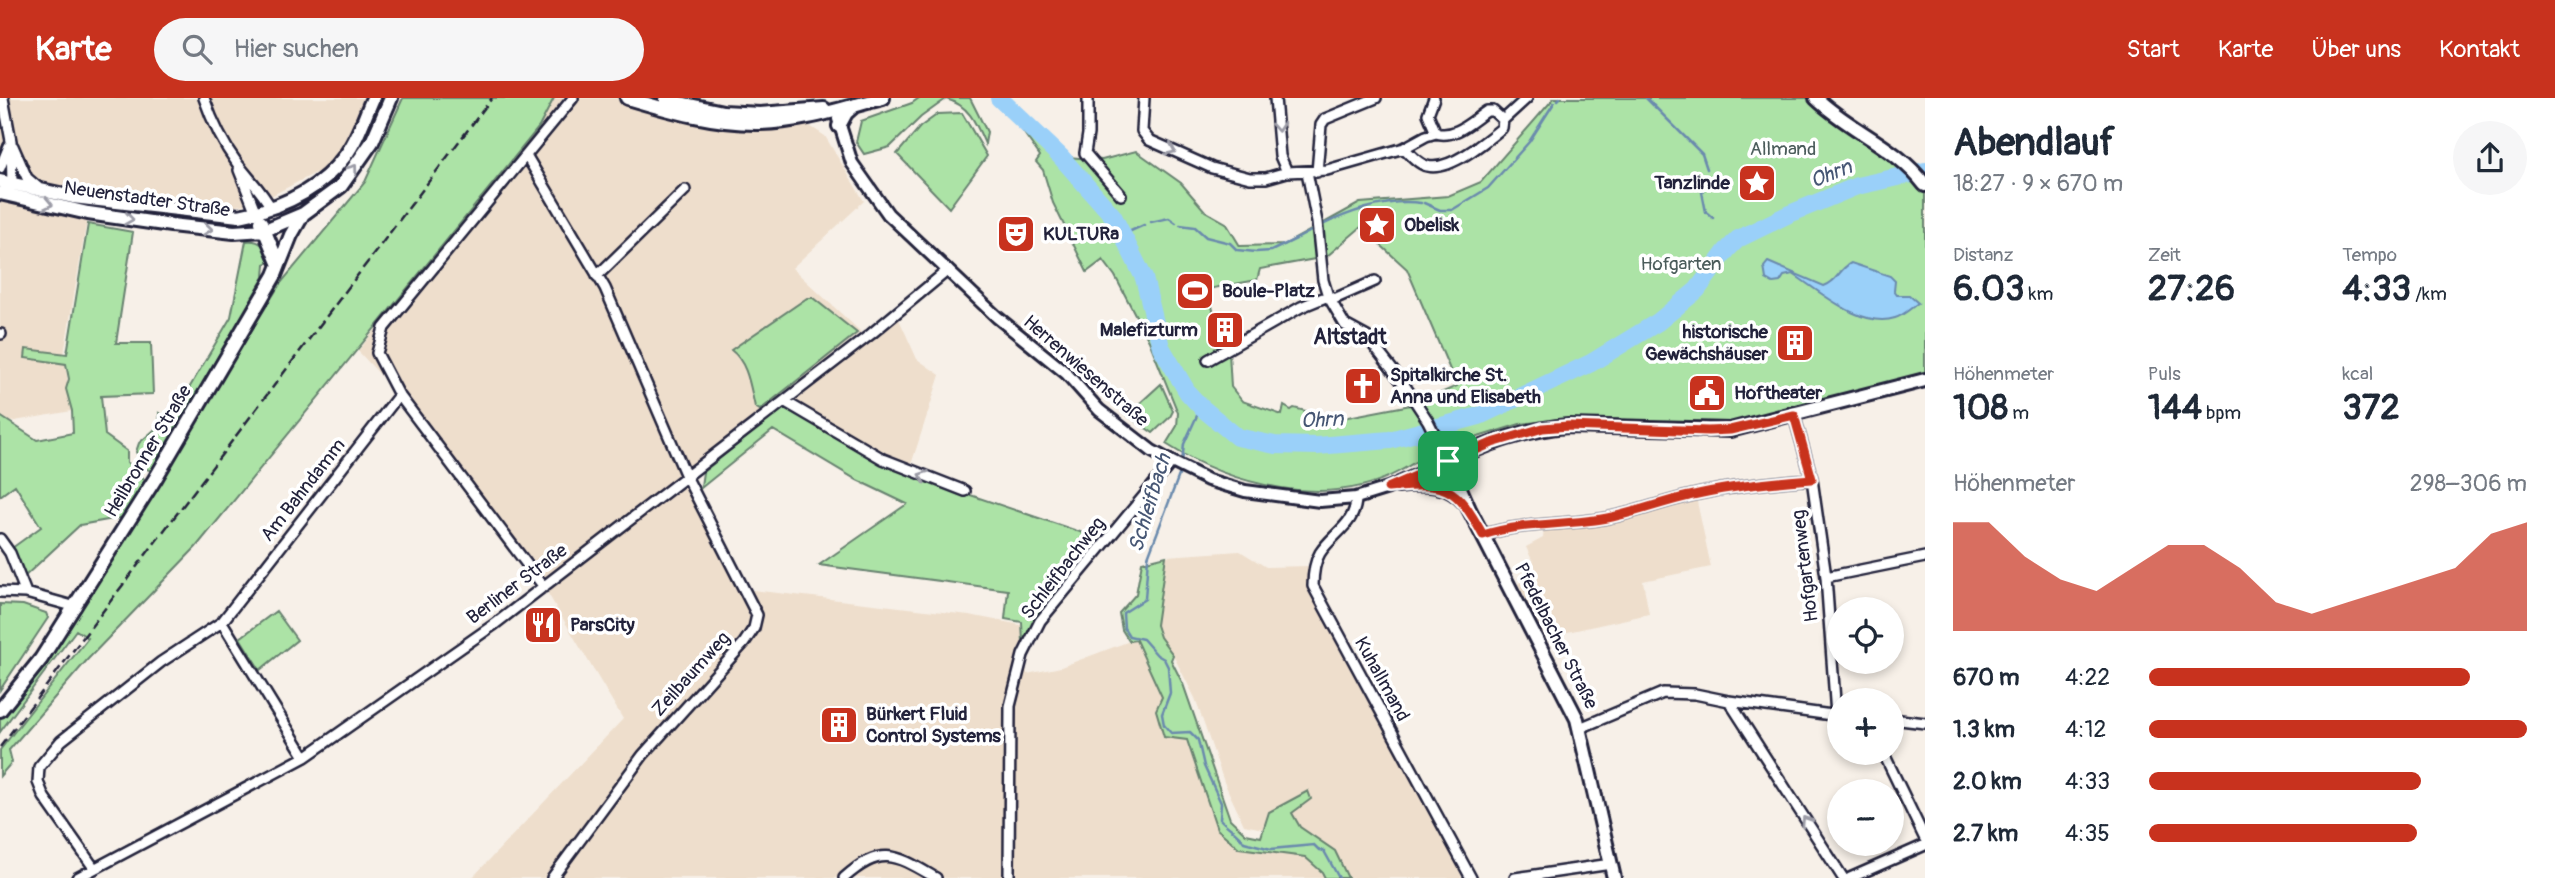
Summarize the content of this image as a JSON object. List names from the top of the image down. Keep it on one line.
{"streets":{"main road":["Neuenstadter Straße","Heilbronner Straße","Pfedelbacher Straße"],"street":["Herrenwiesenstraße","Am Bahndamm","Hofgartenweg","Schleifbachweg","Berliner Straße","Zeilbaumweg","Kuhallmand"]},"crossings":[["Herrenwiesenstraße","Schleifbachweg"],["Herrenwiesenstraße","Berliner Straße"],["Herrenwiesenstraße","Pfedelbacher Straße"],["Herrenwiesenstraße","Kuhallmand"],["Am Bahndamm","Berliner Straße"],["Berliner Straße","Zeilbaumweg"]],"districts":["Altstadt"],"water":["Ohrn","Schleifbach"],"parks":["Allmand","Hofgarten"],"places":{"place":["Tanzlinde","Obelisk"],"theatre":["KULTURa"],"sports":["Boule-Platz"],"building":["Malefizturm","historische Gewächshäuser","Bürkert Fluid Control Systems"],"church":["Spitalkirche St. Anna und Elisabeth"],"public building":["Hoftheater"],"restaurant":["ParsCity"]},"page":{"header":"Karte","search":"Hier suchen","nav":["Start","Karte","Über uns","Kontakt"],"heading":["Abendlauf","18:27 · 9 × 670 m"],"stats":[["Distanz","6.03 km"],["Zeit","27:26"],["Tempo","4:33 /km"],["Höhenmeter","108 m"],["Puls","144 bpm"],["kcal","372"]],"chart":["Höhenmeter","298–306 m"],"map_buttons":["+","−"],"list":[{"name":"670 m","note":"4:22"},{"name":"1.3 km","note":"4:12"},{"name":"2.0 km","note":"4:33"},{"name":"2.7 km","note":"4:35"}]}}
